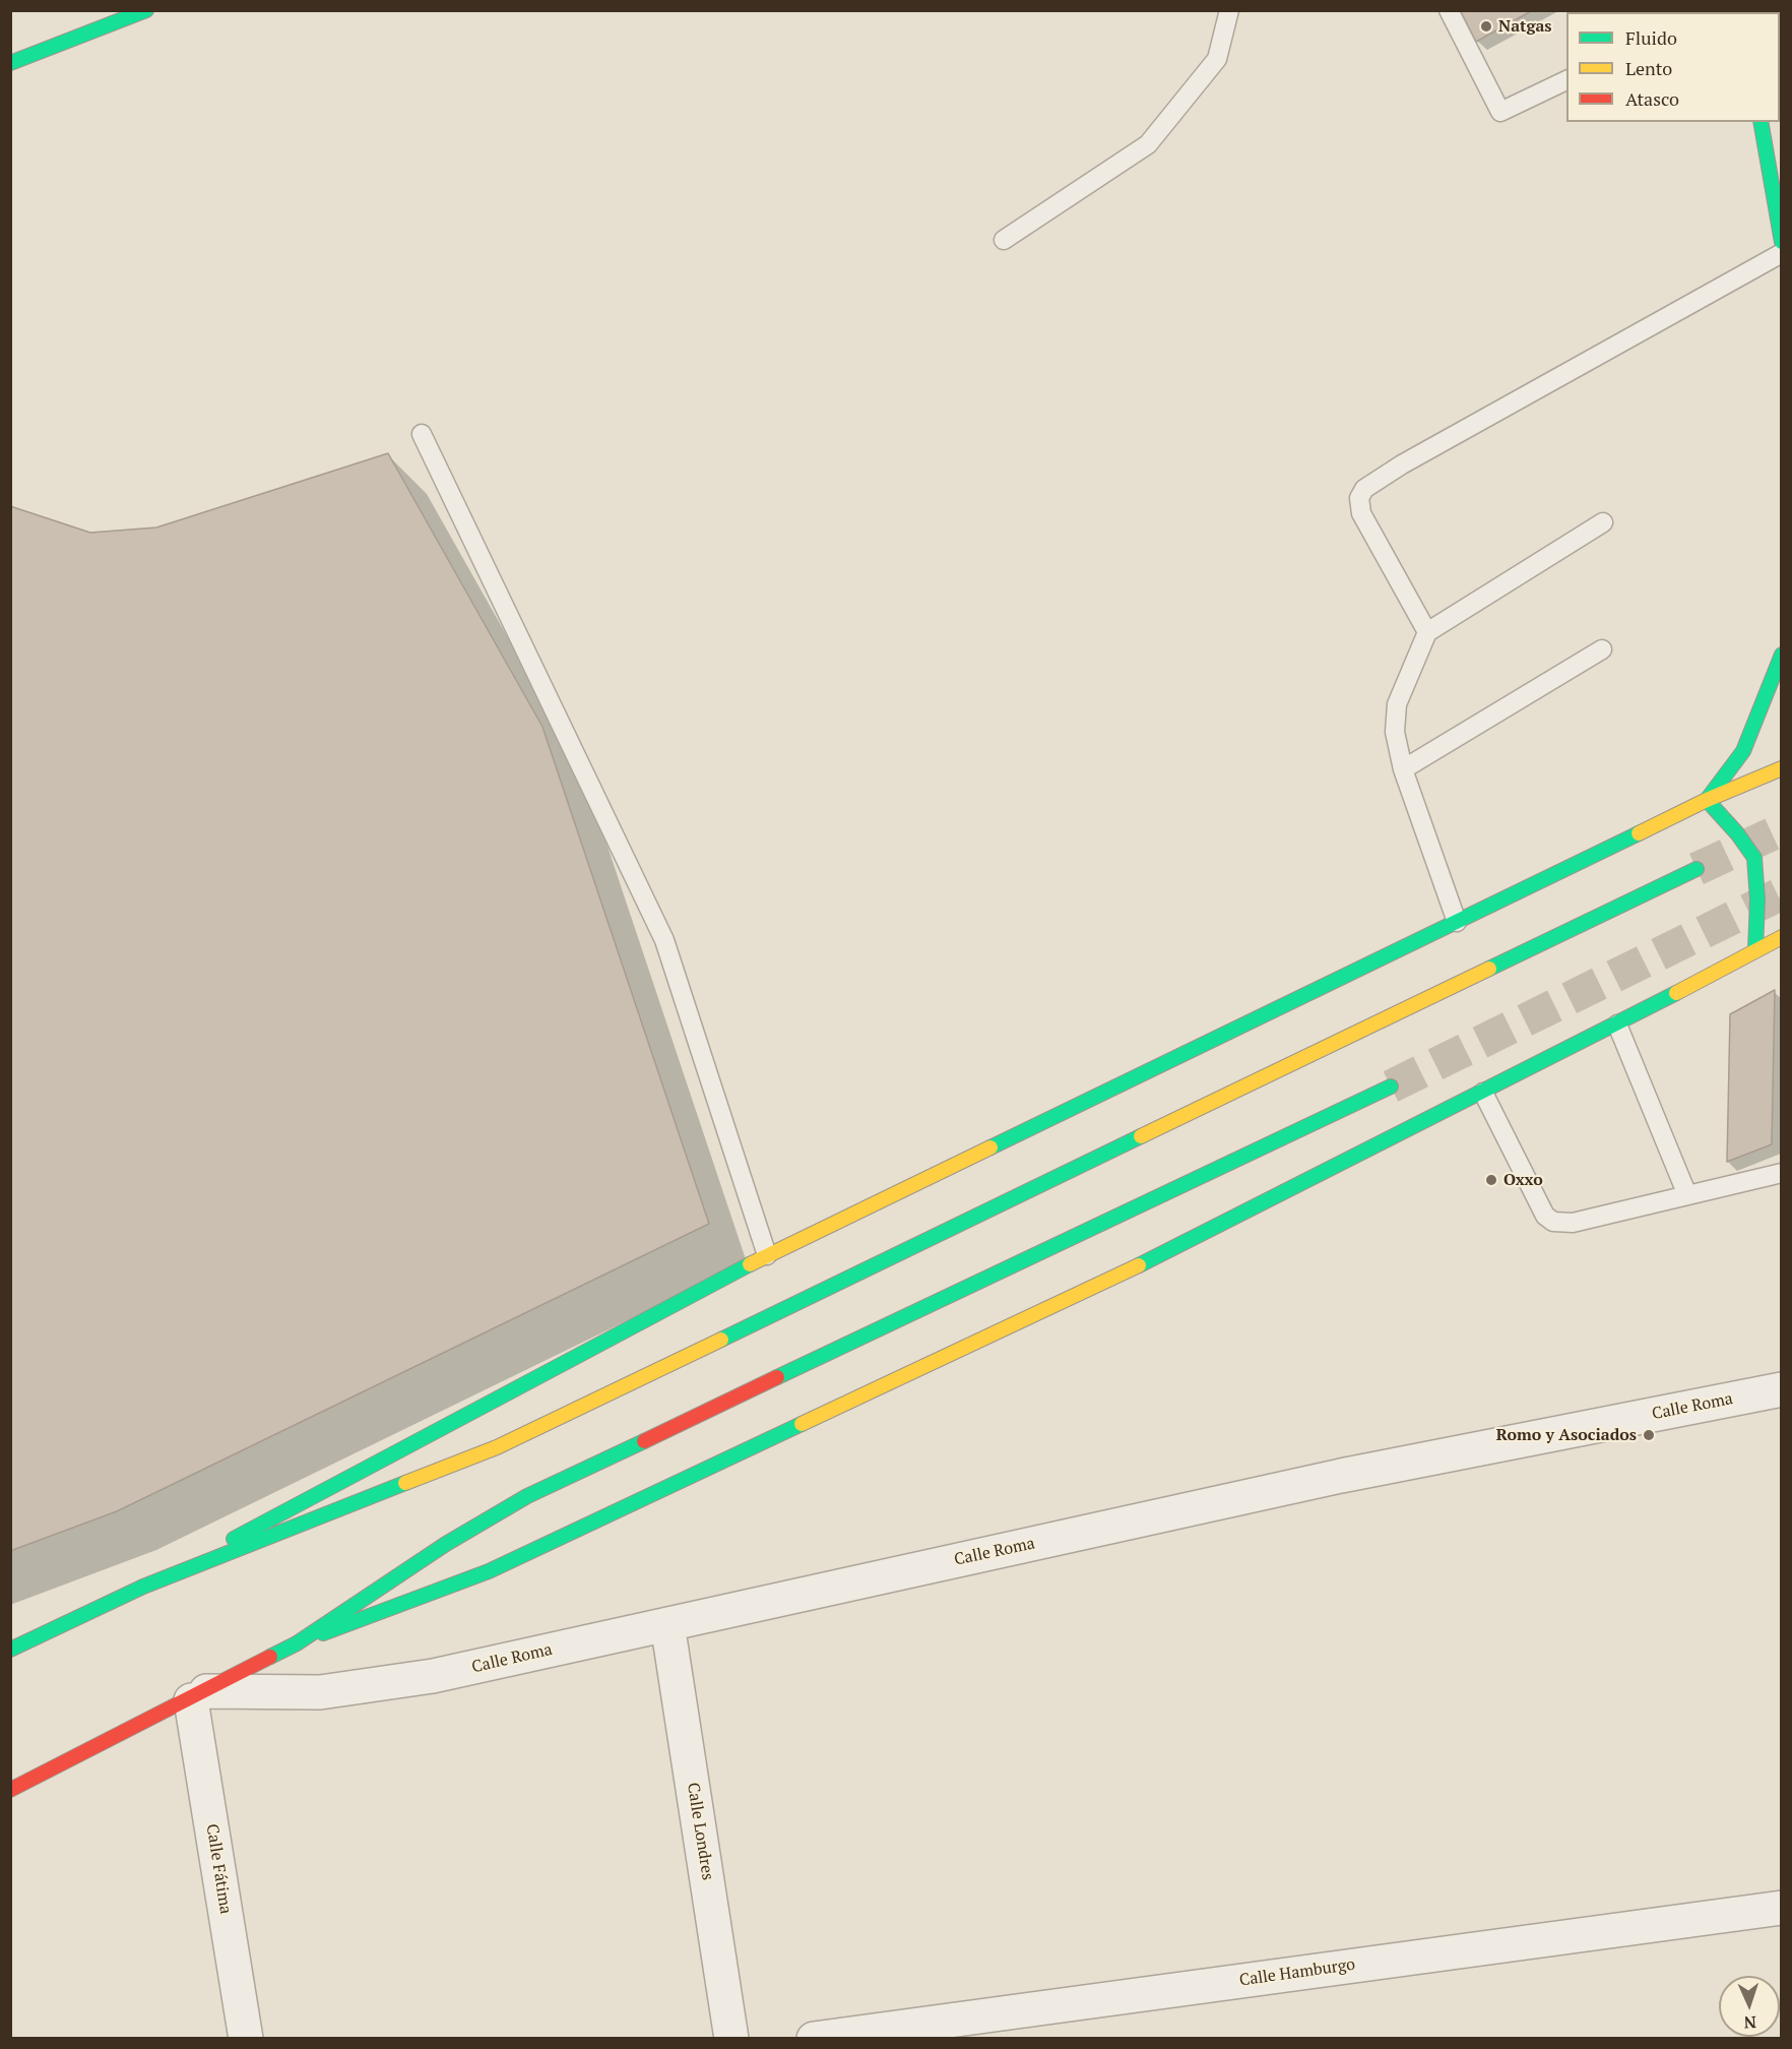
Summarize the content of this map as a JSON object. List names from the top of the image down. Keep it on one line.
{"streets":{"street":["Calle Roma","Calle Londres","Calle Fátima","Calle Hamburgo"]},"crossings":[["Calle Roma","Calle Londres"],["Calle Roma","Calle Fátima"]],"places":["Natgas","Oxxo","Romo y Asociados"],"legend":["Fluido","Lento","Atasco"],"north":"bottom"}
